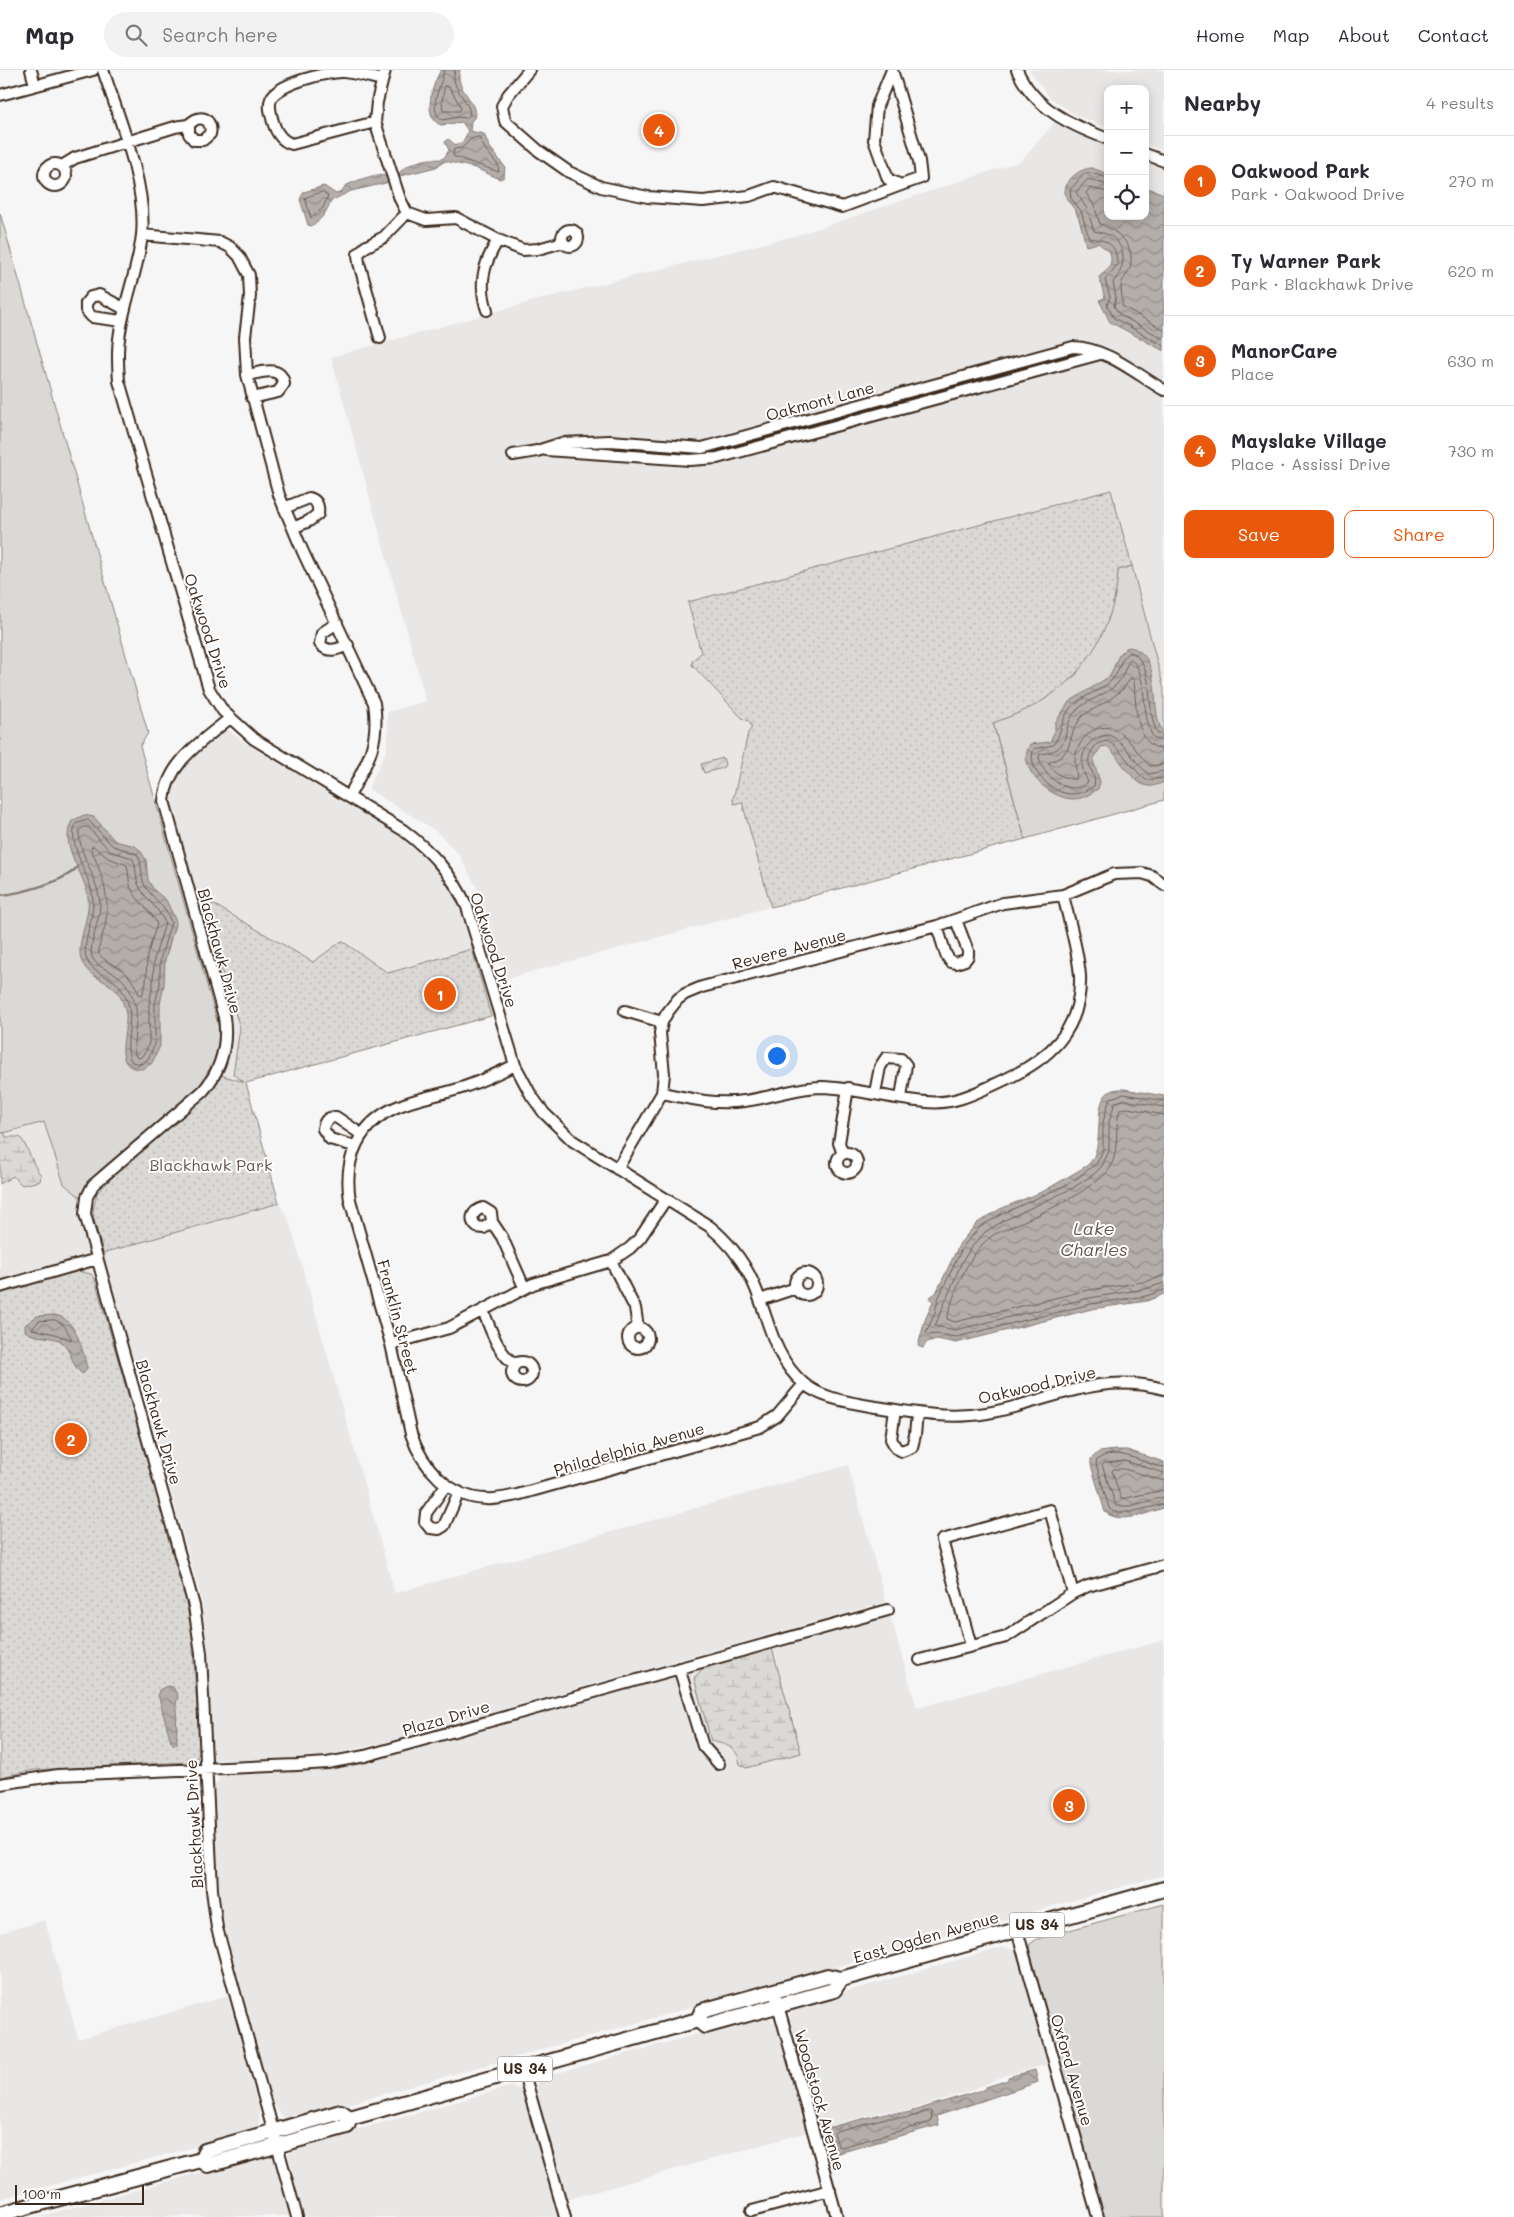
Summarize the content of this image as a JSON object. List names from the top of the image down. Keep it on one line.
{"streets":{"main road":["US 34","East Ogden Avenue"],"street":["Oakmont Lane","Oakwood Drive","Revere Avenue","Blackhawk Drive","Franklin Street","Philadelphia Avenue","Plaza Drive","Oxford Avenue","Woodstock Avenue"]},"crossings":[["Oakwood Drive","Blackhawk Drive"],["Oakwood Drive","Philadelphia Avenue"],["Blackhawk Drive","Plaza Drive"],["Blackhawk Drive","East Ogden Avenue"],["Franklin Street","Philadelphia Avenue"],["East Ogden Avenue","Oxford Avenue"],["East Ogden Avenue","Woodstock Avenue"]],"water":["Lake Charles"],"parks":["Blackhawk Park"],"scale_bar":"100 m","page":{"header":"Map","search":"Search here","nav":["Home","Map","About","Contact"],"heading":["Nearby","4 results"],"map_buttons":["+","−"],"pins":["4","1","2","3"],"list":[{"mark":"1","name":"Oakwood Park","note":"Park · Oakwood Drive","value":"270 m"},{"mark":"2","name":"Ty Warner Park","note":"Park · Blackhawk Drive","value":"620 m"},{"mark":"3","name":"ManorCare","note":"Place","value":"630 m"},{"mark":"4","name":"Mayslake Village","note":"Place · Assissi Drive","value":"730 m"}],"buttons":["Save","Share"],"scale":"100 m"}}
